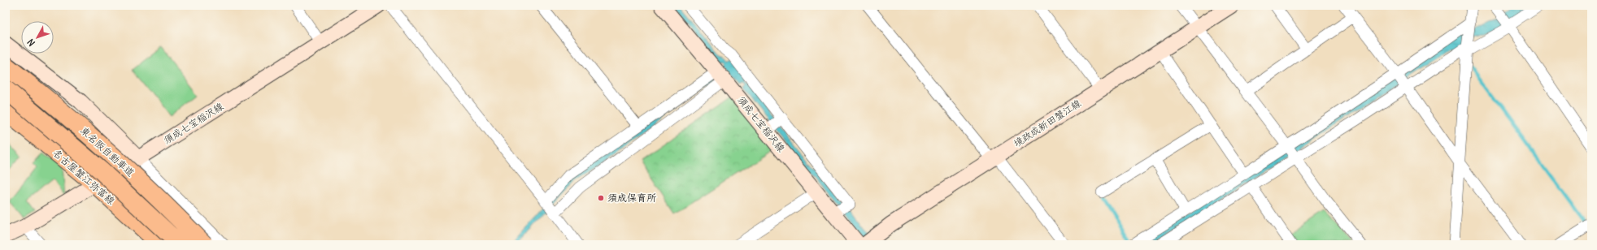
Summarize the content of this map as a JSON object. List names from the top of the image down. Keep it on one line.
{"streets":{"highway":["東名阪自動車道"],"main road":["須成七宝稲沢線","境政成新田蟹江線","名古屋蟹江弥富線"]},"crossings":[["須成七宝稲沢線","境政成新田蟹江線"],["須成七宝稲沢線","名古屋蟹江弥富線"]],"places":["須成保育所"],"north":"bottom left"}
